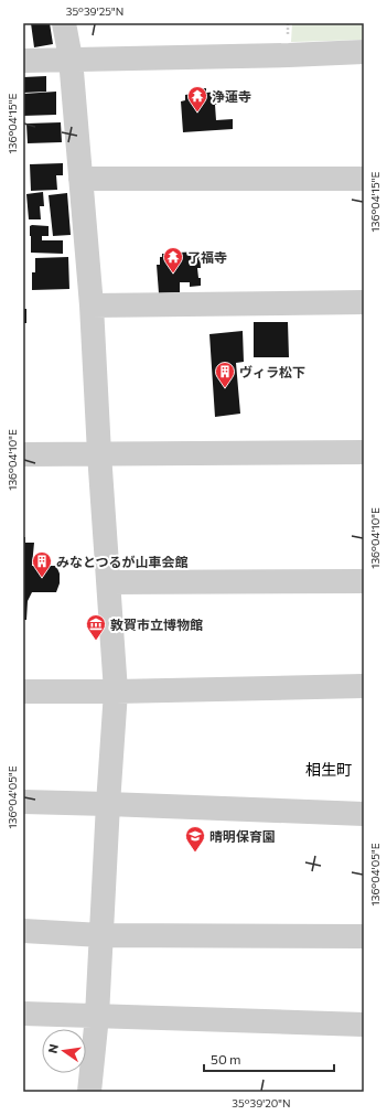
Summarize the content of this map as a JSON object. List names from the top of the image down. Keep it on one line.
{"districts":["相生町"],"places":{"temple":["浄蓮寺","了福寺"],"building":["ヴィラ松下","みなとつるが山車会館"],"museum":["敦賀市立博物館"],"school or university":["晴明保育園"]},"scale_bar":"50 m","north":"left","coordinates":["35°39'25\"N","136°04'15\"E","136°04'10\"E","136°04'05\"E","35°39'20\"N"]}
